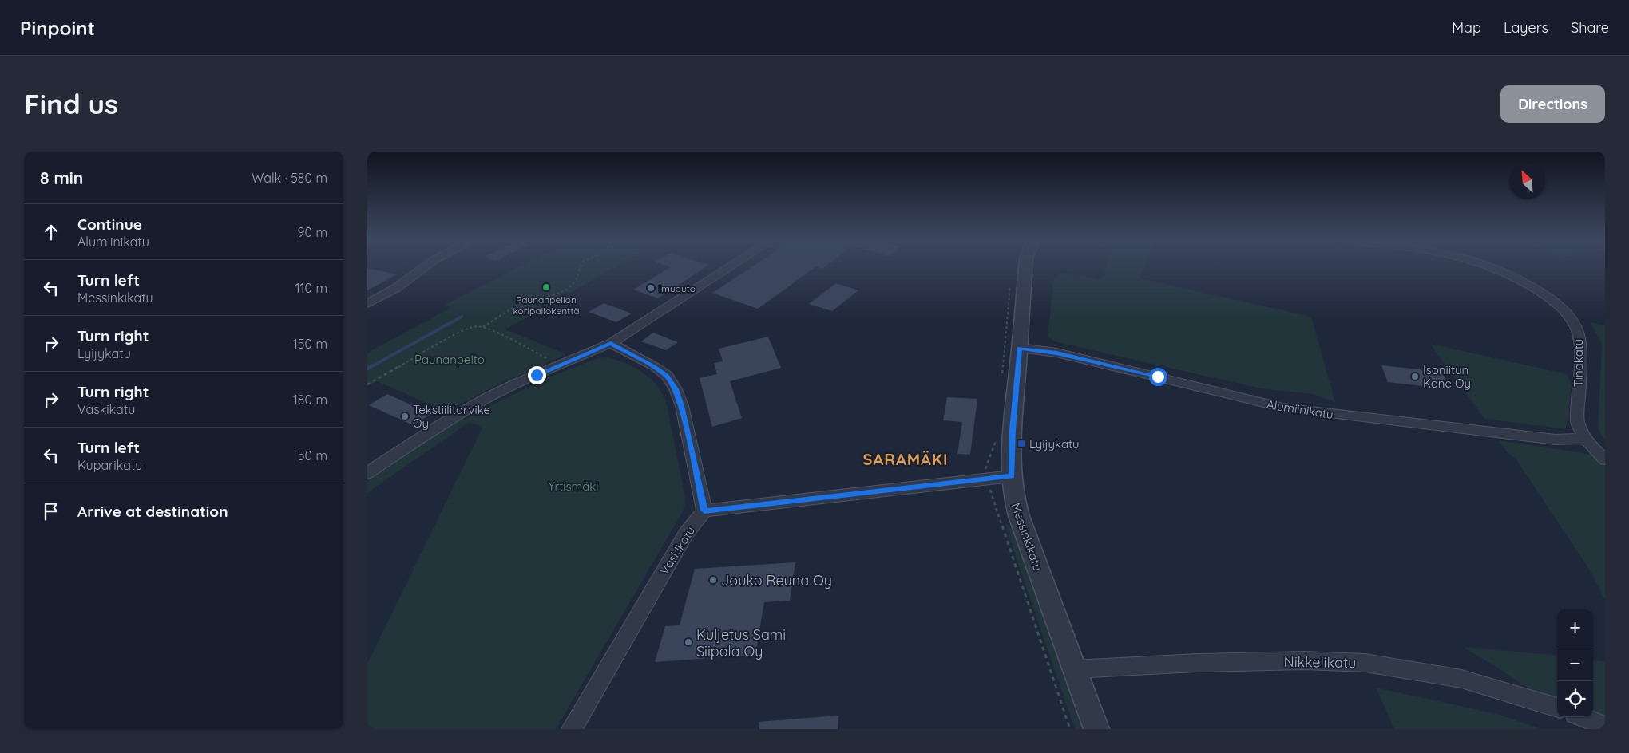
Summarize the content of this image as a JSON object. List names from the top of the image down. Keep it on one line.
{"streets":{"street":["Tinakatu","Alumiinikatu","Messinkikatu","Vaskikatu","Nikkelikatu"]},"crossings":[["Tinakatu","Alumiinikatu"],["Alumiinikatu","Messinkikatu"],["Messinkikatu","Nikkelikatu"]],"districts":["SARAMÄKI"],"parks":["Paunanpelto","Yrtismäki"],"places":{"other":["Paunanpellon koripallokenttä","Imuauto","Isoniitun Kone Oy","Tekstiilitarvike Oy","Jouko Reuna Oy","Kuljetus Sami Siipola Oy"],"transit":["Lyijykatu"]},"north":"top left","page":{"header":"Pinpoint","nav":["Map","Layers","Share"],"buttons":"Directions","title":"Find us","heading":["8 min","Walk · 580 m"],"list":[["Continue","Alumiinikatu","90 m"],["Turn left","Messinkikatu","110 m"],["Turn right","Lyijykatu","150 m"],["Turn right","Vaskikatu","180 m"],["Turn left","Kuparikatu","50 m"],"Arrive at destination"],"map_buttons":["+","−"]}}
